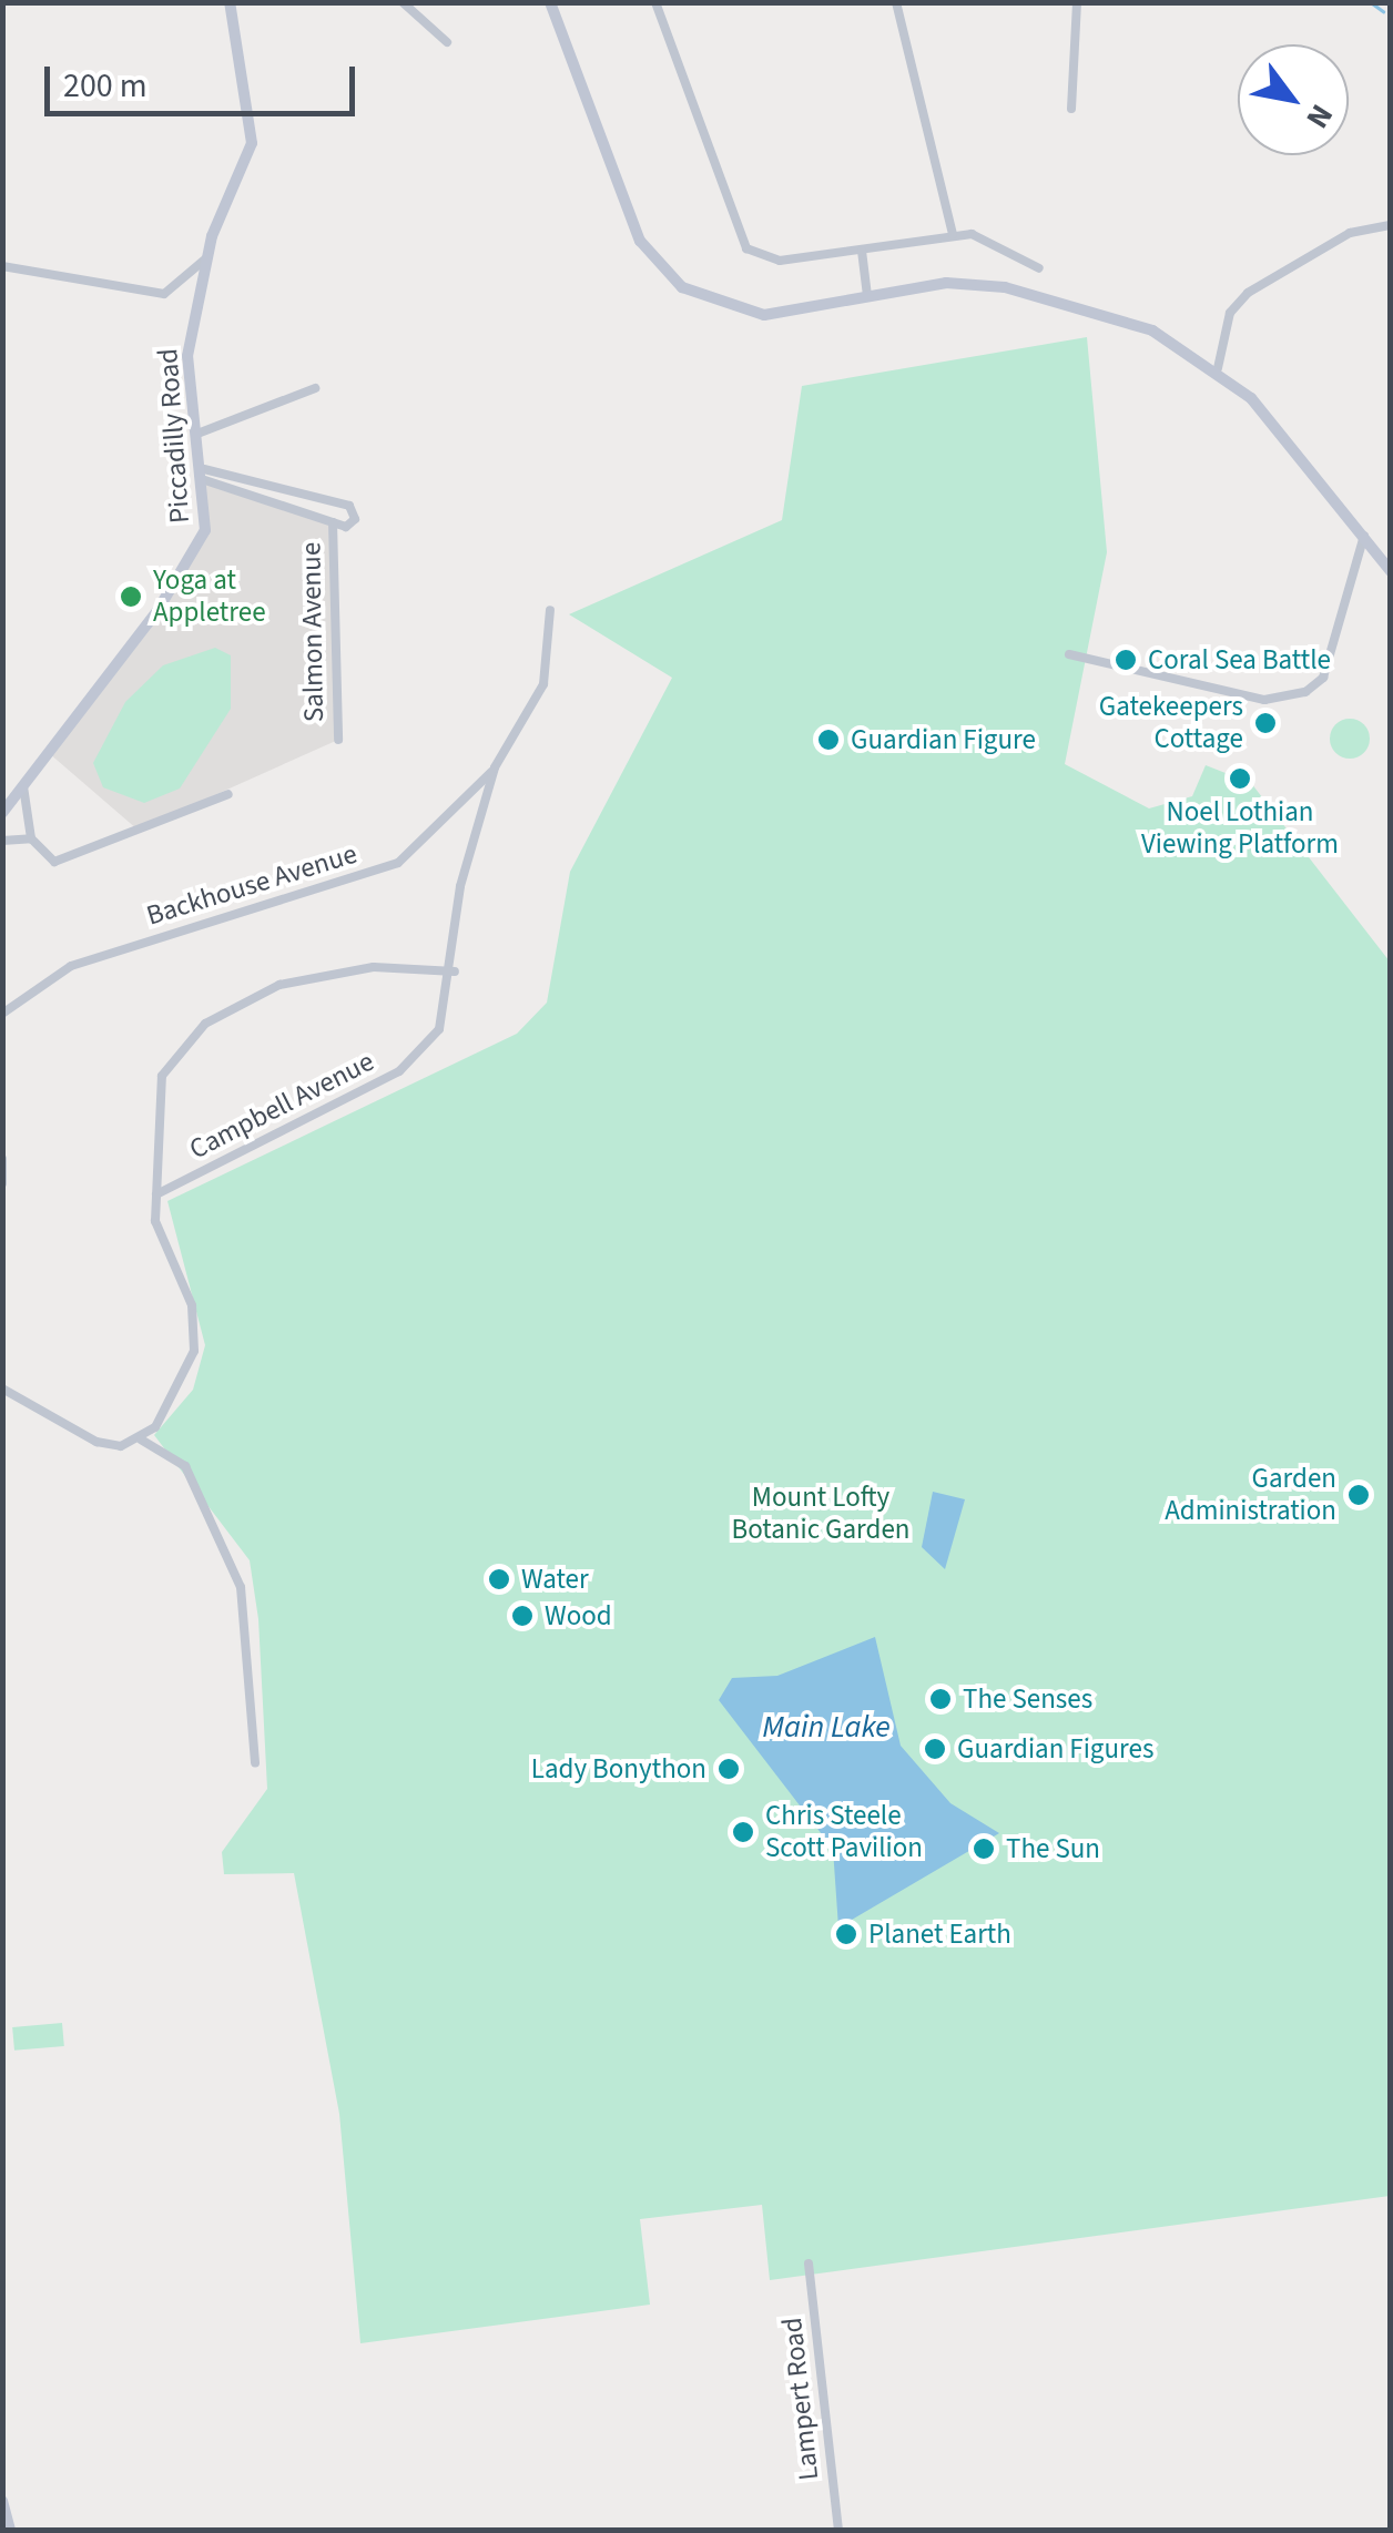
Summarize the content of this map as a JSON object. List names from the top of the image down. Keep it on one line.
{"streets":{"main road":["Piccadilly Road"],"street":["Salmon Avenue","Backhouse Avenue","Campbell Avenue","Lampert Road"]},"crossings":[["Piccadilly Road","Salmon Avenue"],["Backhouse Avenue","Campbell Avenue"]],"water":["Main Lake"],"parks":["Mount Lofty Botanic Garden"],"places":["Yoga at Appletree","Coral Sea Battle","Gatekeepers Cottage","Guardian Figure","Noel Lothian Viewing Platform","Garden Administration","Water","Wood","The Senses","Guardian Figures","Lady Bonython","Chris Steele Scott Pavilion","The Sun","Planet Earth"],"scale_bar":"200 m","north":"bottom right"}
